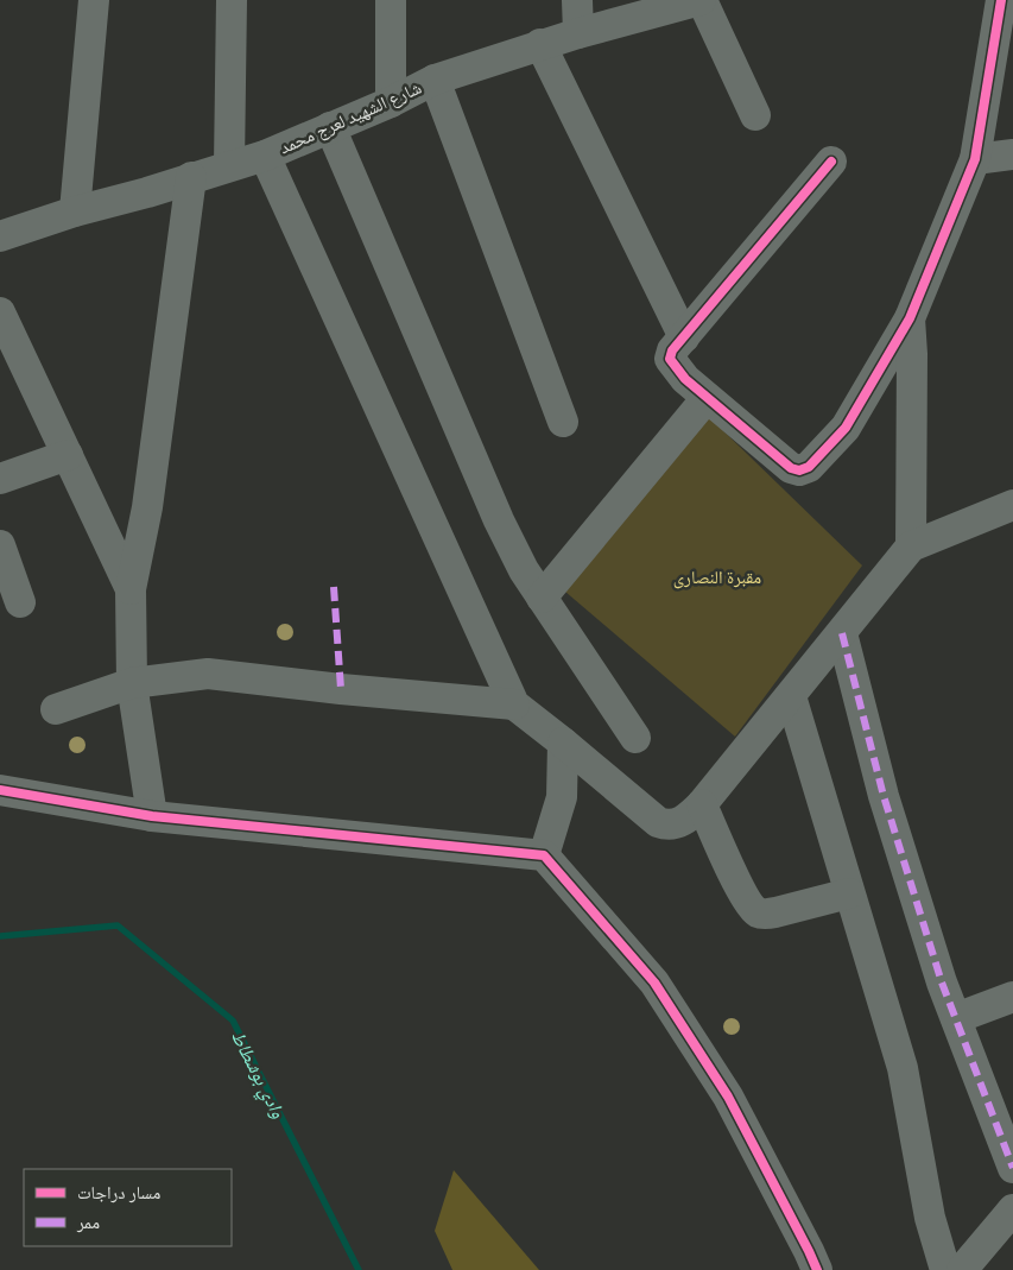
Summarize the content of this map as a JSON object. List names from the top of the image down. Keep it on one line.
{"streets":{"street":["شارع الشهيد لعرج محمد"]},"water":["وادي بوشطاط"],"parks":["مقبرة النصارى"],"legend":["مسار دراجات","ممر"]}
